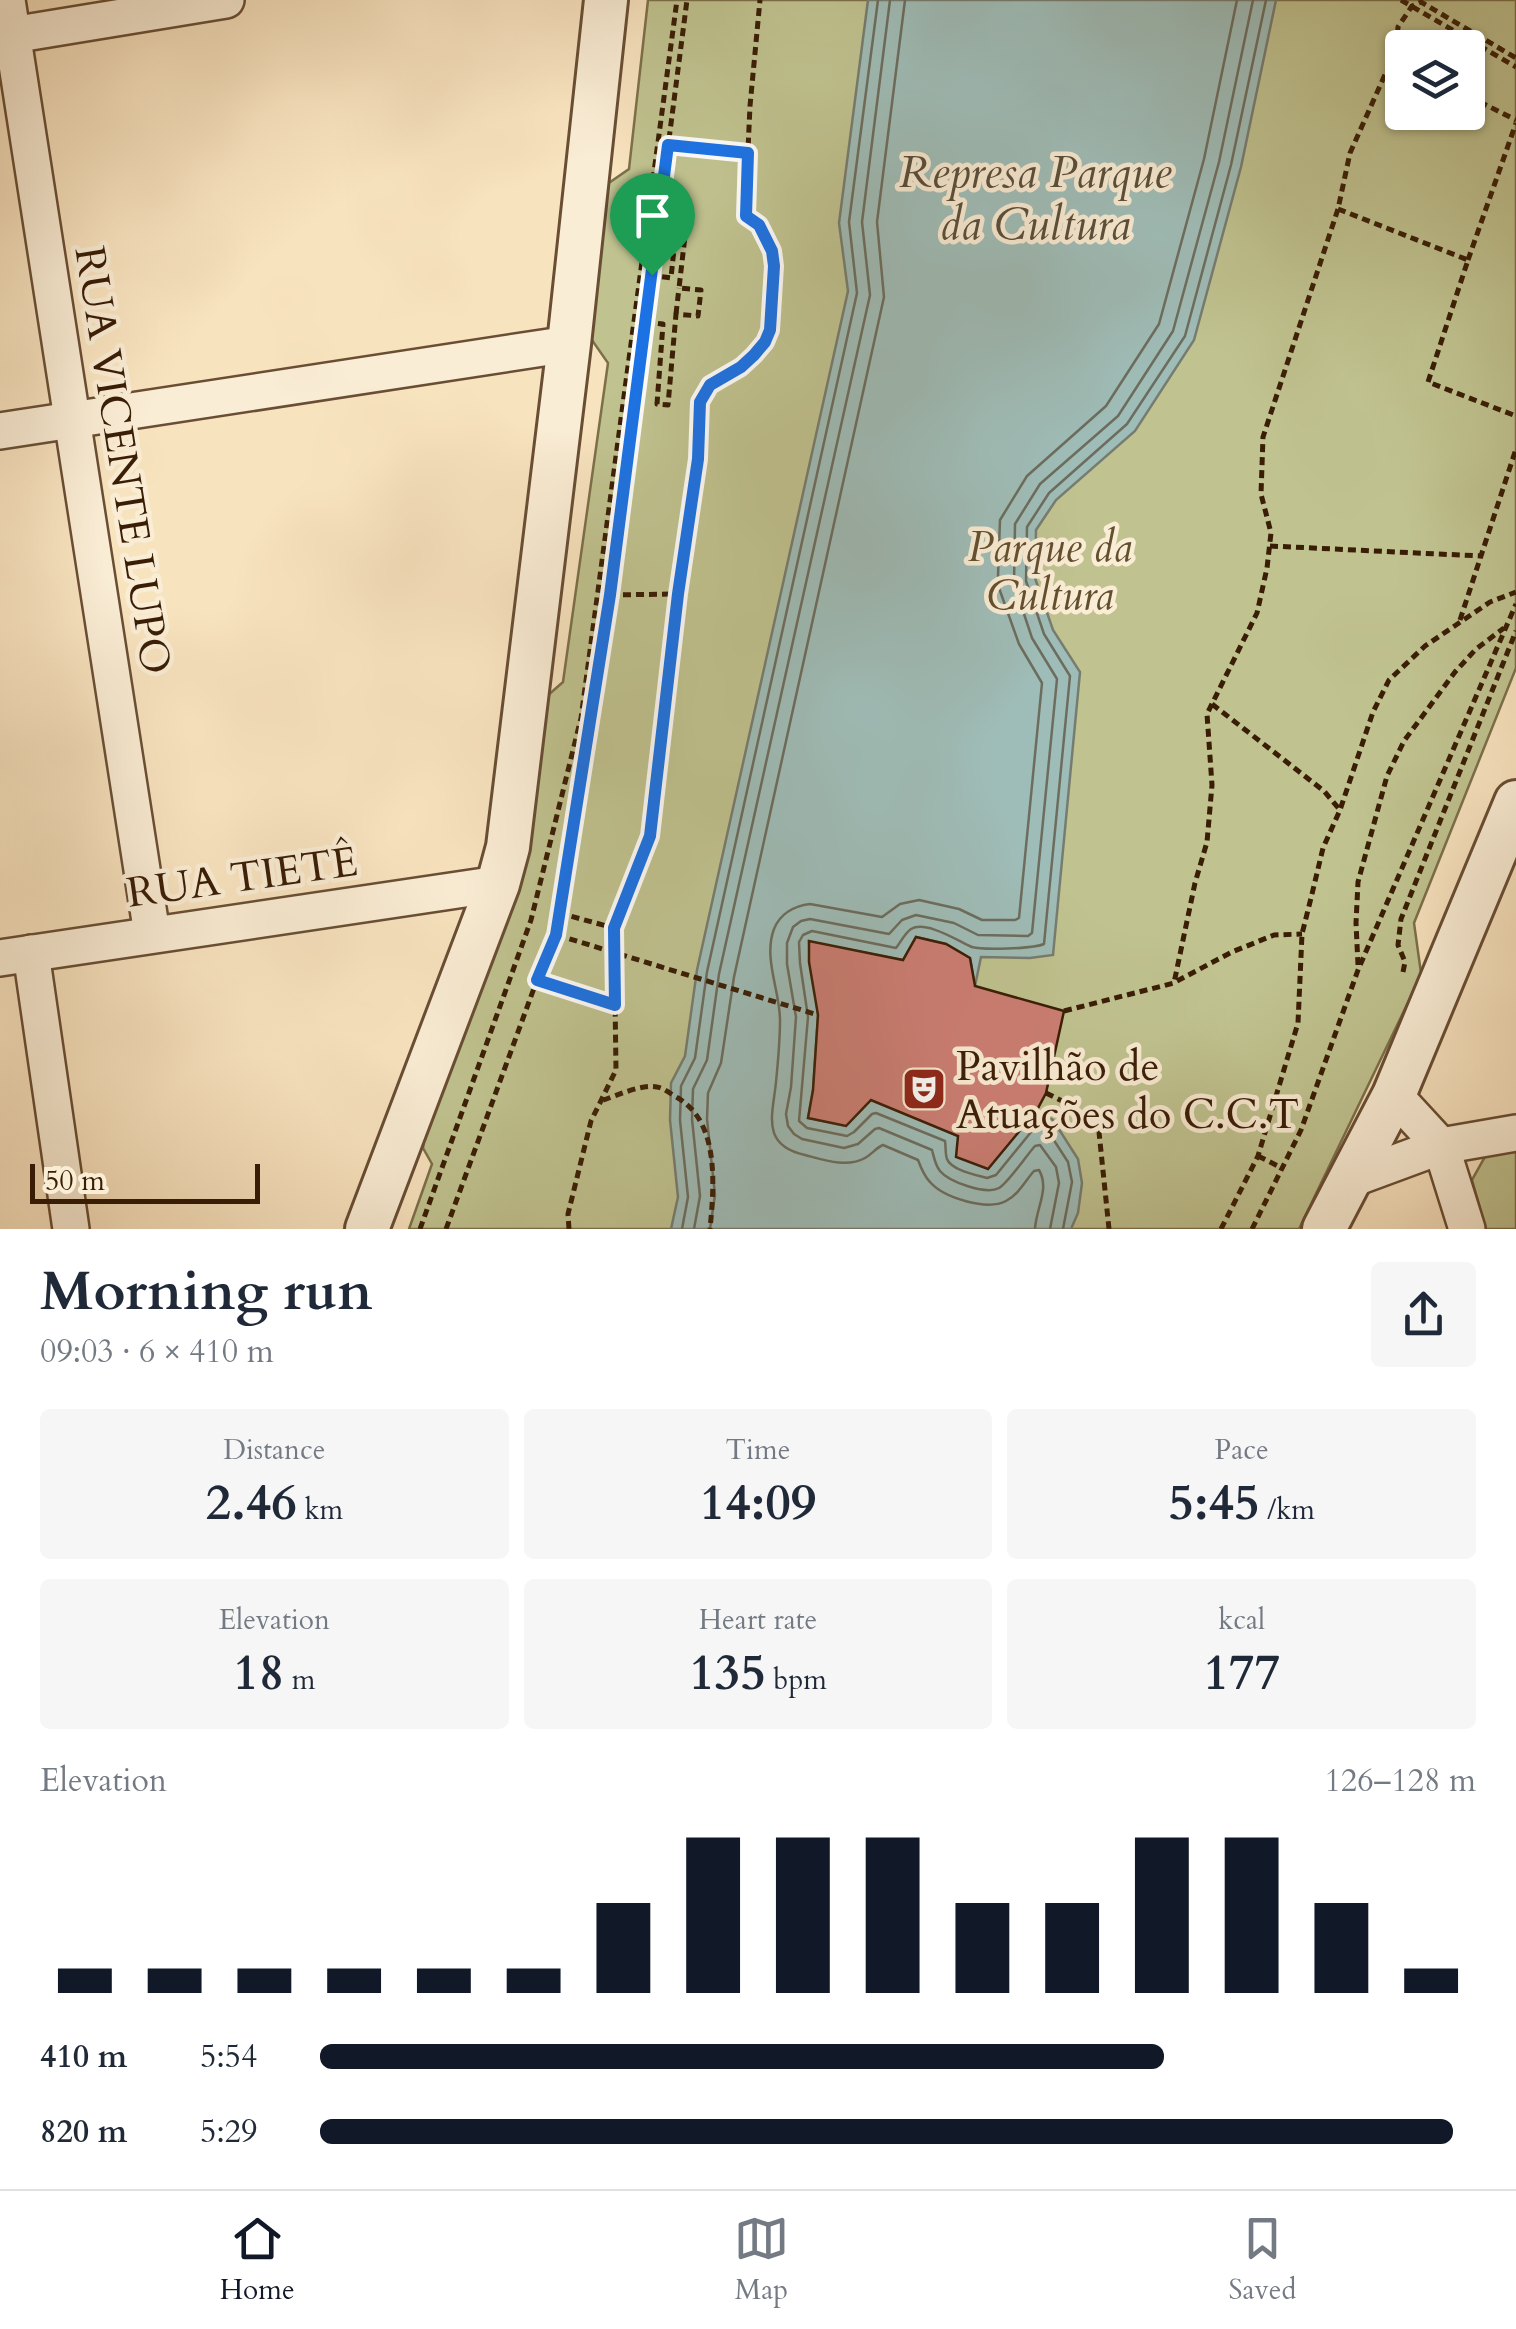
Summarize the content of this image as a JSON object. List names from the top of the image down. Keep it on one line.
{"streets":{"street":["RUA VICENTE LUPO","RUA TIETÊ"]},"crossings":[["RUA VICENTE LUPO","RUA TIETÊ"]],"water":["Represa Parque da Cultura"],"parks":["Parque da Cultura"],"places":{"theatre":["Pavilhão de Atuações do C.C.T"]},"scale_bar":"50 m","page":{"scale":"50 m","heading":["Morning run","09:03 · 6 × 410 m"],"stats":[["Distance","2.46 km"],["Time","14:09"],["Pace","5:45 /km"],["Elevation","18 m"],["Heart rate","135 bpm"],["kcal","177"]],"chart":["Elevation","126–128 m"],"list":[{"name":"410 m","note":"5:54"},{"name":"820 m","note":"5:29"}],"tabs":["Home","Map","Saved"]}}
